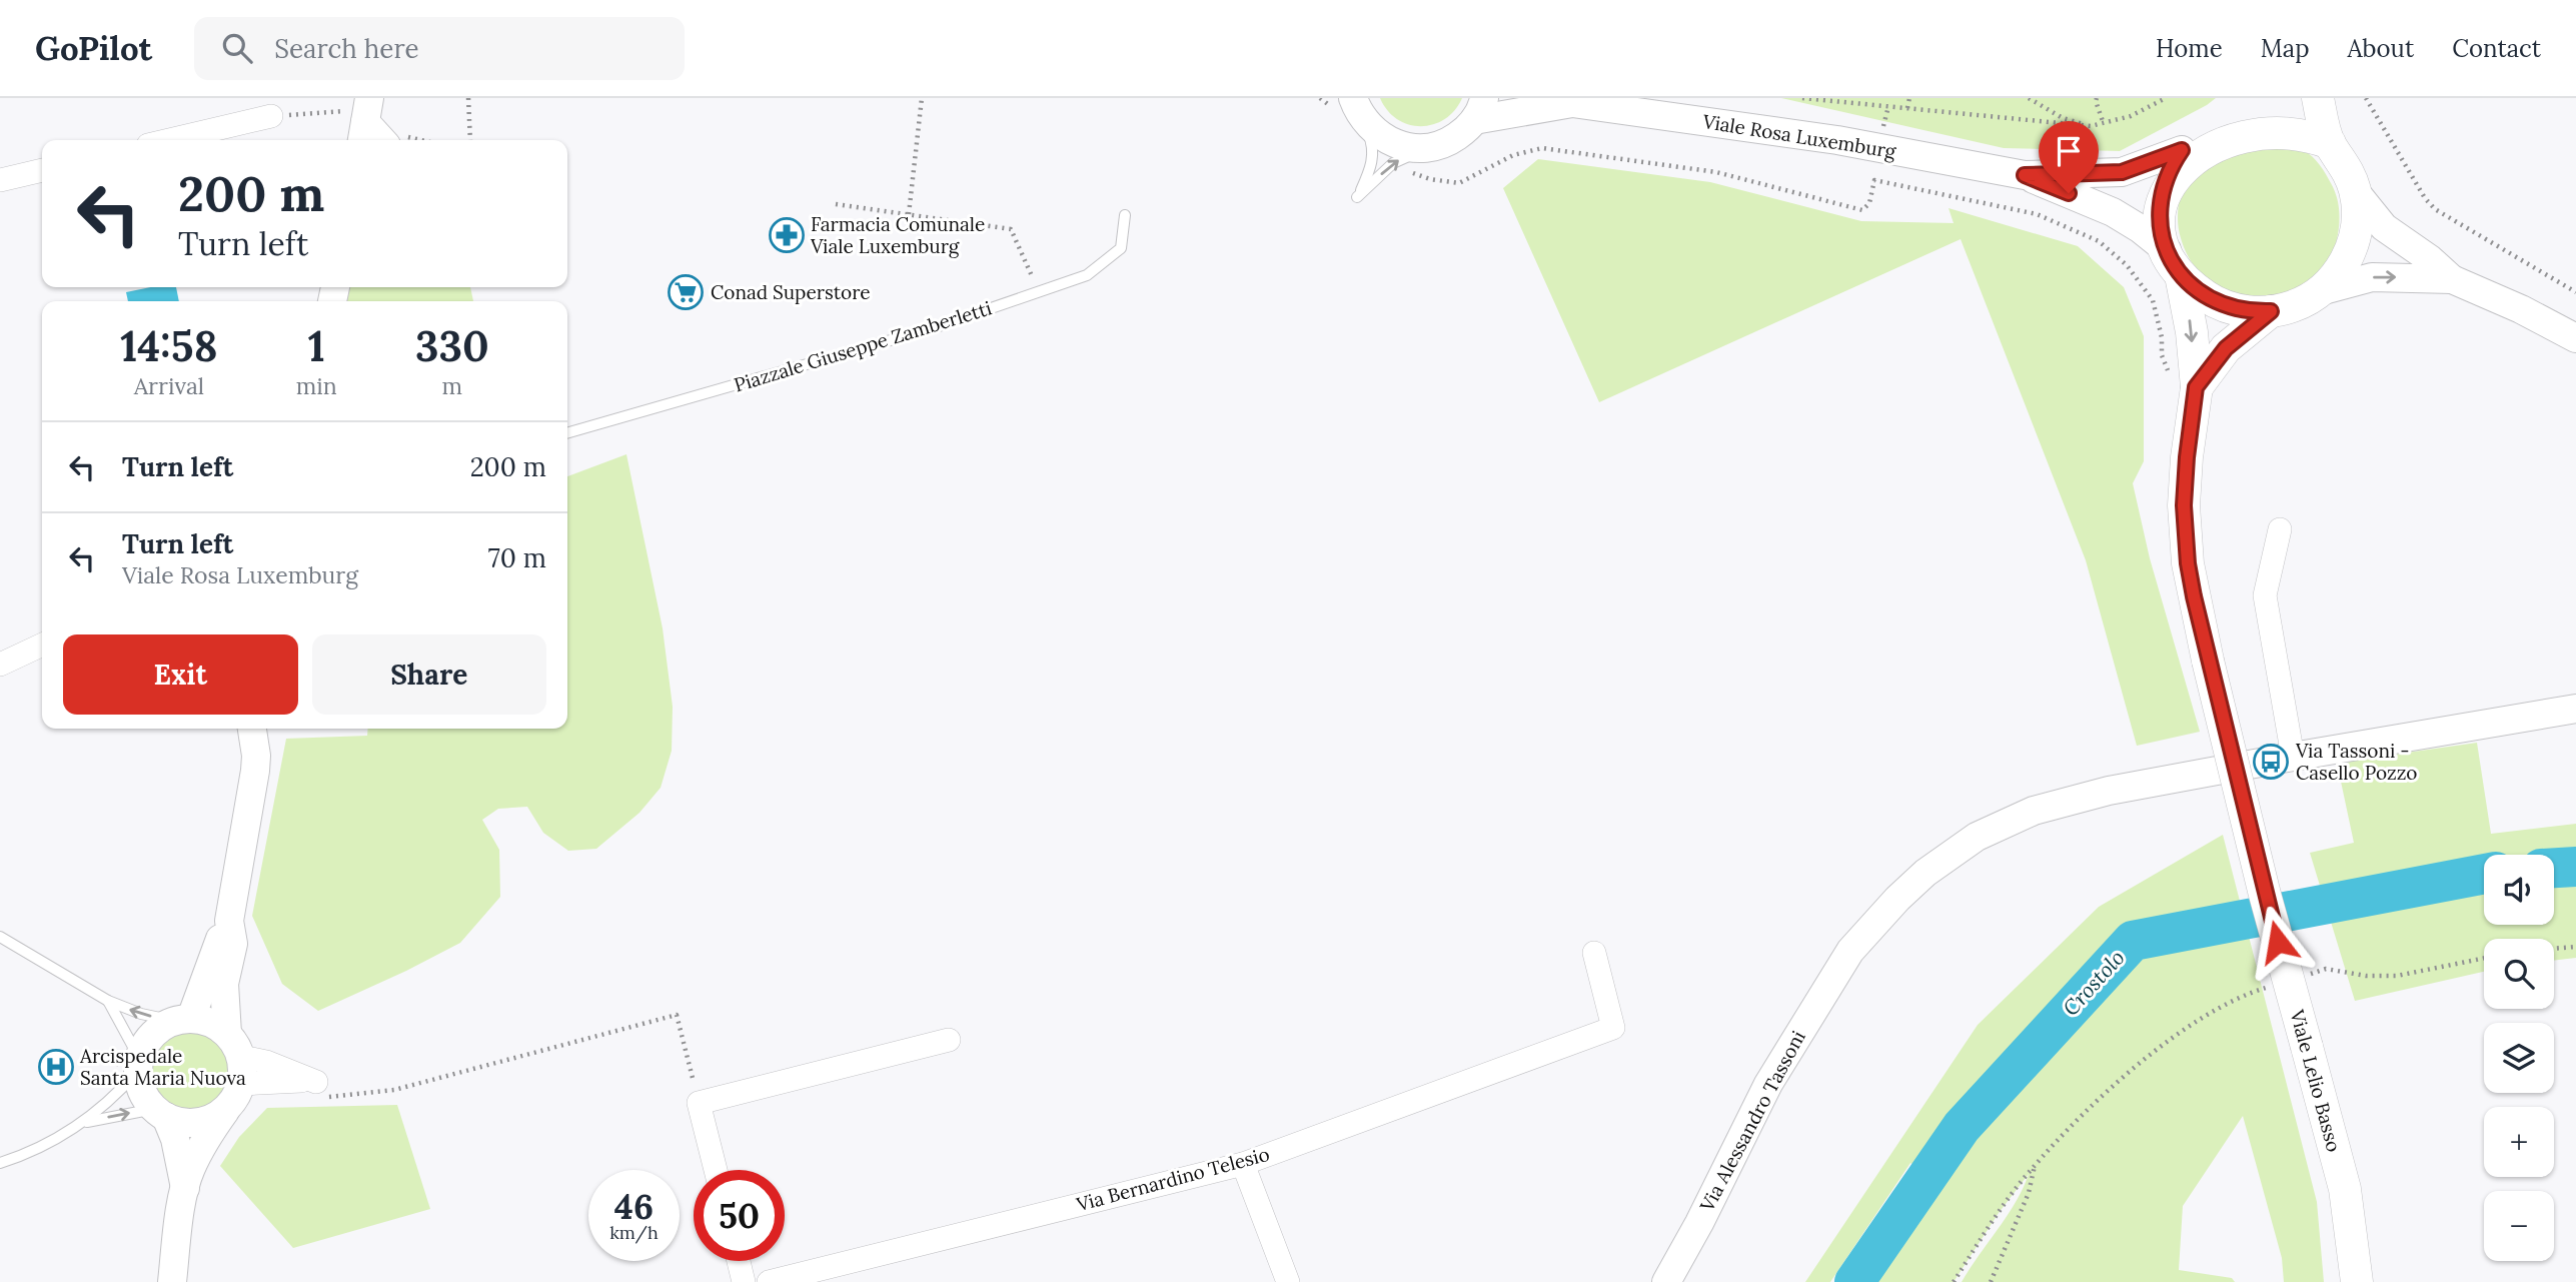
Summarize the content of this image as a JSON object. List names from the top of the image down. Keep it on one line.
{"streets":{"main road":["Viale Lelio Basso"],"street":["Viale Rosa Luxemburg","Via Alessandro Tassoni","Via Bernardino Telesio"],"lane":["Piazzale Giuseppe Zamberletti"]},"crossings":[["Viale Rosa Luxemburg","Viale Lelio Basso"]],"water":["Crostolo"],"places":{"pharmacy":["Farmacia Comunale Viale Luxemburg"],"supermarket":["Conad Superstore"],"bus stop":["Via Tassoni - Casello Pozzo"],"hospital":["Arcispedale Santa Maria Nuova"]},"page":{"header":"GoPilot","search":"Search here","nav":["Home","Map","About","Contact"],"turn":["200 m","Turn left"],"eta":["14:58","Arrival","1","min","330","m"],"list":[{"name":"Turn left","value":"200 m"},{"name":"Turn left","note":"Viale Rosa Luxemburg","value":"70 m"}],"buttons":["Exit","Share"],"map_buttons":["+","−"],"speed":"46 km/h","limit":"50"}}
